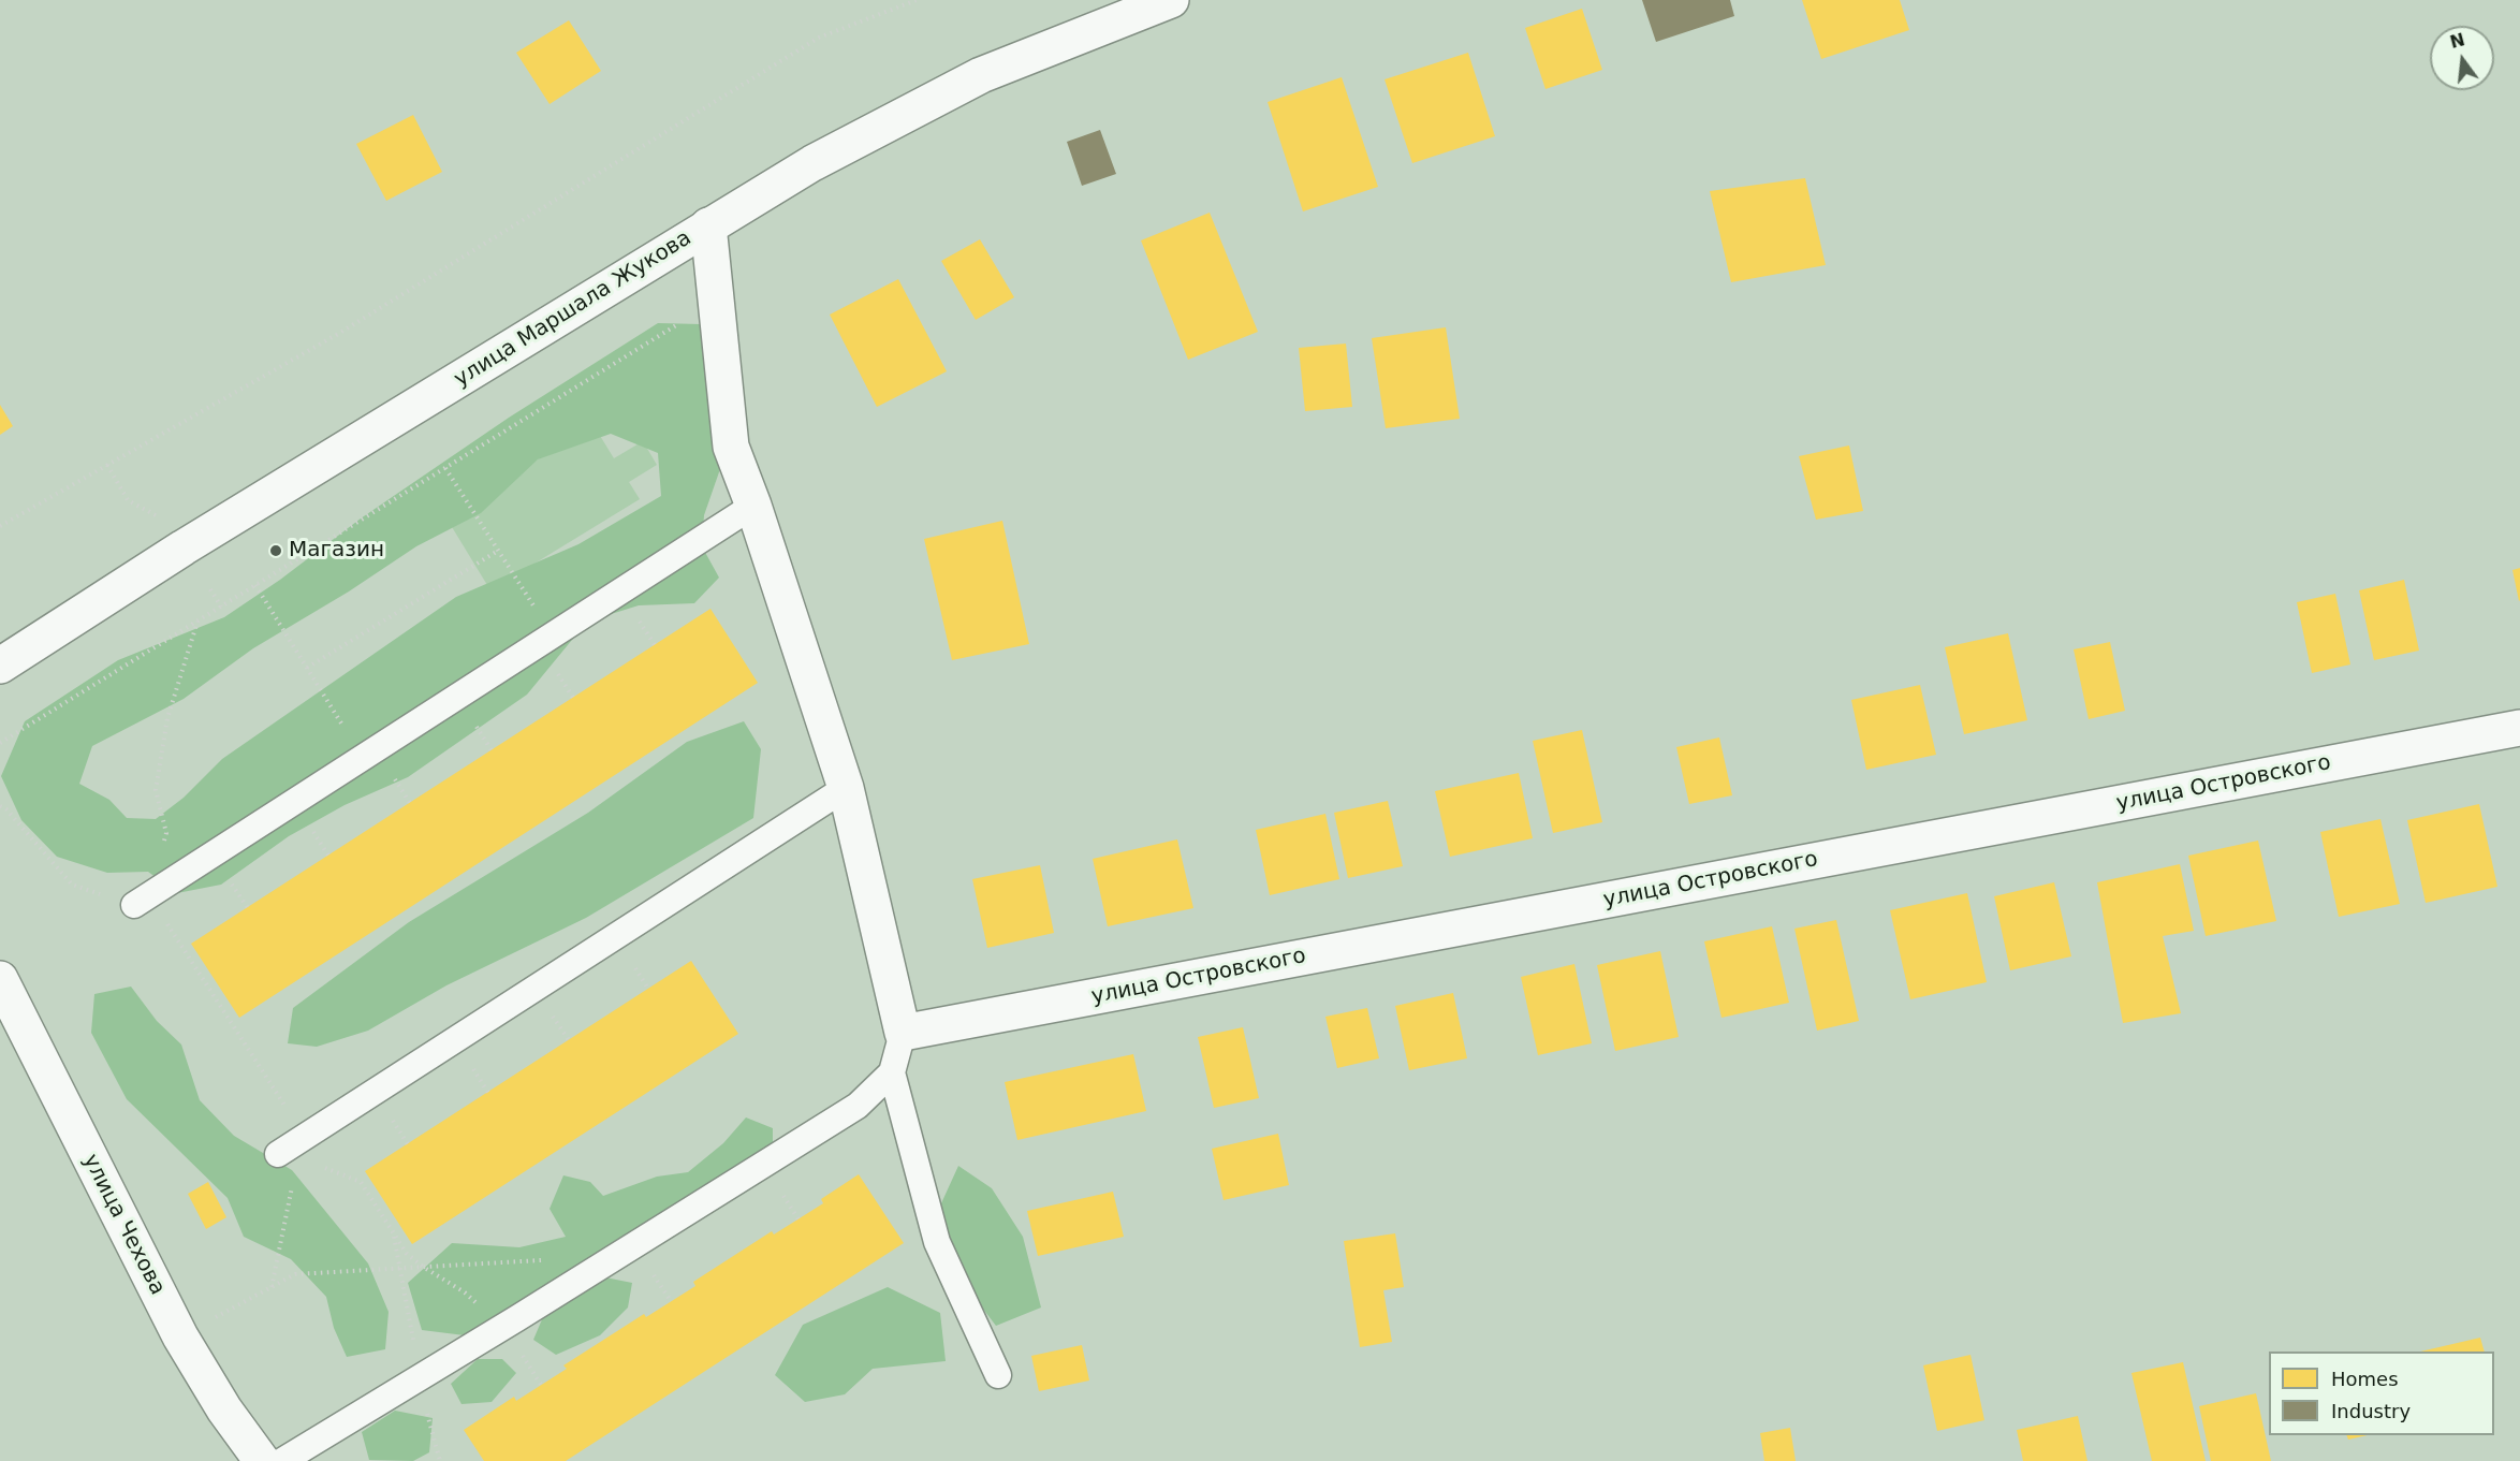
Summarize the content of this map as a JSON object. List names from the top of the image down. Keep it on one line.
{"streets":{"street":["улица Маршала Жукова","улица Островского","улица Чехова"]},"places":["Магазин"],"legend":["Homes","Industry"],"north":"top"}
